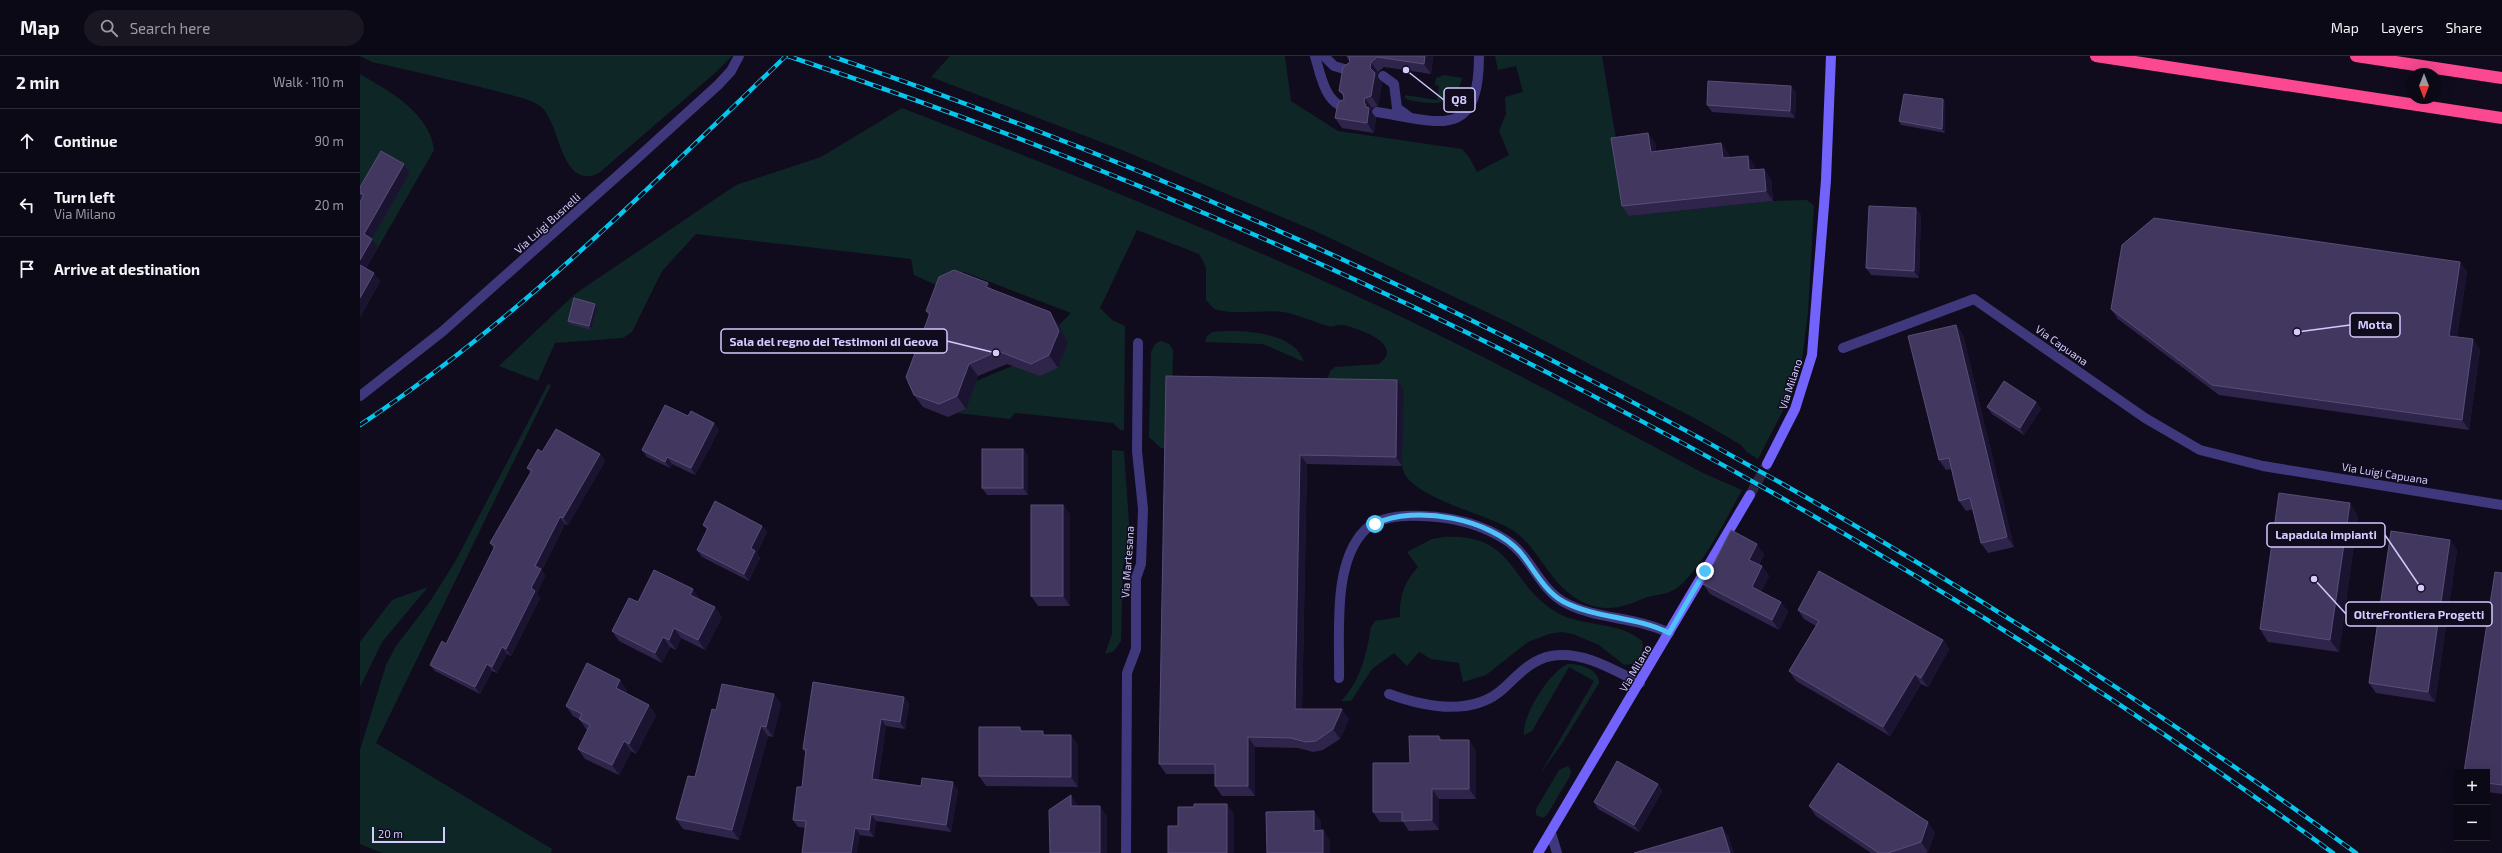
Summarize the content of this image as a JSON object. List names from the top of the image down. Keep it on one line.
{"streets":{"street":["Via Luigi Busnelli","Via Capuana","Via Milano","Via Luigi Capuana","Via Martesana"]},"crossings":[["Via Capuana","Via Luigi Capuana"]],"places":["Q8","Motta","Sala del regno dei Testimoni di Geova","OltreFrontiera Progetti","Lapadula impianti"],"scale_bar":"20 m","north":"bottom","page":{"header":"Map","search":"Search here","nav":["Map","Layers","Share"],"heading":["2 min","Walk · 110 m"],"list":[["Continue","90 m"],["Turn left","Via Milano","20 m"],"Arrive at destination"],"map_buttons":["+","−"],"scale":"20 m"}}
